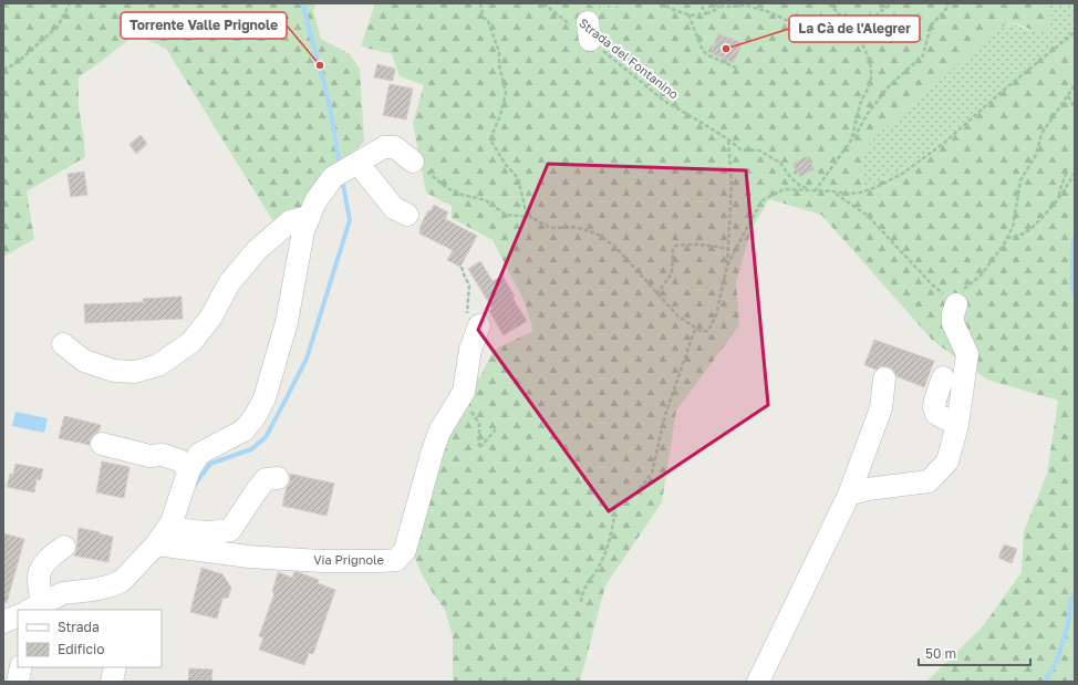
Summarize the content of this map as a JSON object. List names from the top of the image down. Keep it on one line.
{"streets":{"street":["Via Prignole"],"path":["Strada del Fontanino"]},"places":["La Cà de l'Alegrer","Torrente Valle Prignole"],"legend":["Strada","Edificio"],"scale_bar":"50 m"}
